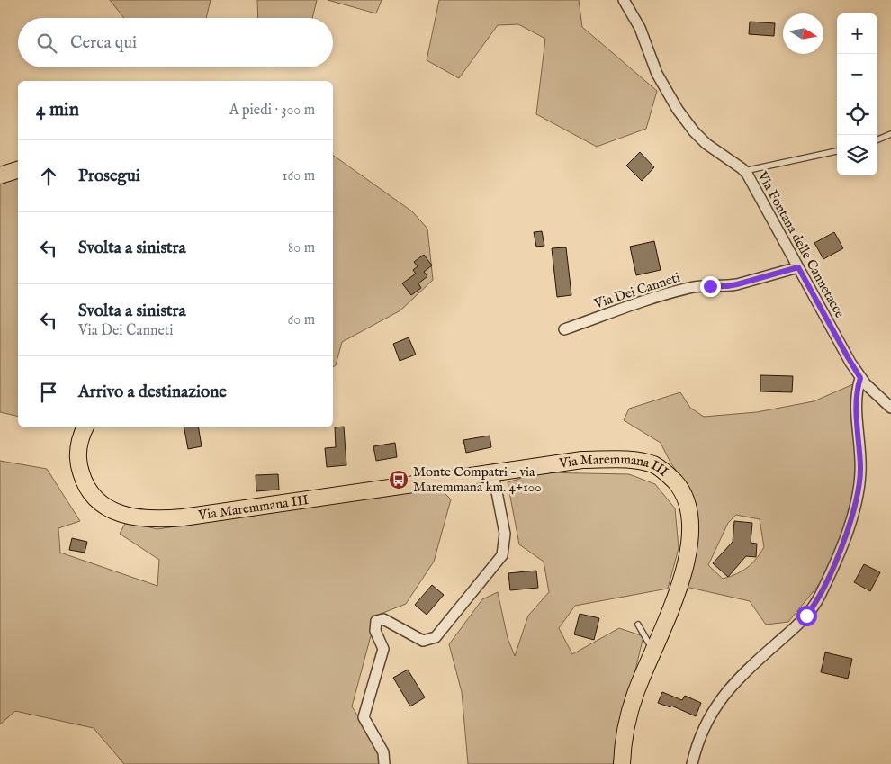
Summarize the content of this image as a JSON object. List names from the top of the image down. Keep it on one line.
{"streets":{"main road":["Via Maremmana III"],"street":["Via Fontana delle Cannetacce","Via Dei Canneti"]},"crossings":[["Via Fontana delle Cannetacce","Via Dei Canneti"]],"places":{"bus stop":["Monte Compatri - via Maremmana km. 4+100"]},"north":"right","page":{"map_buttons":["+","−"],"search":"Cerca qui","heading":["4 min","A piedi · 300 m"],"list":[["Prosegui","160 m"],["Svolta a sinistra","80 m"],["Svolta a sinistra","Via Dei Canneti","60 m"],"Arrivo a destinazione"]}}
